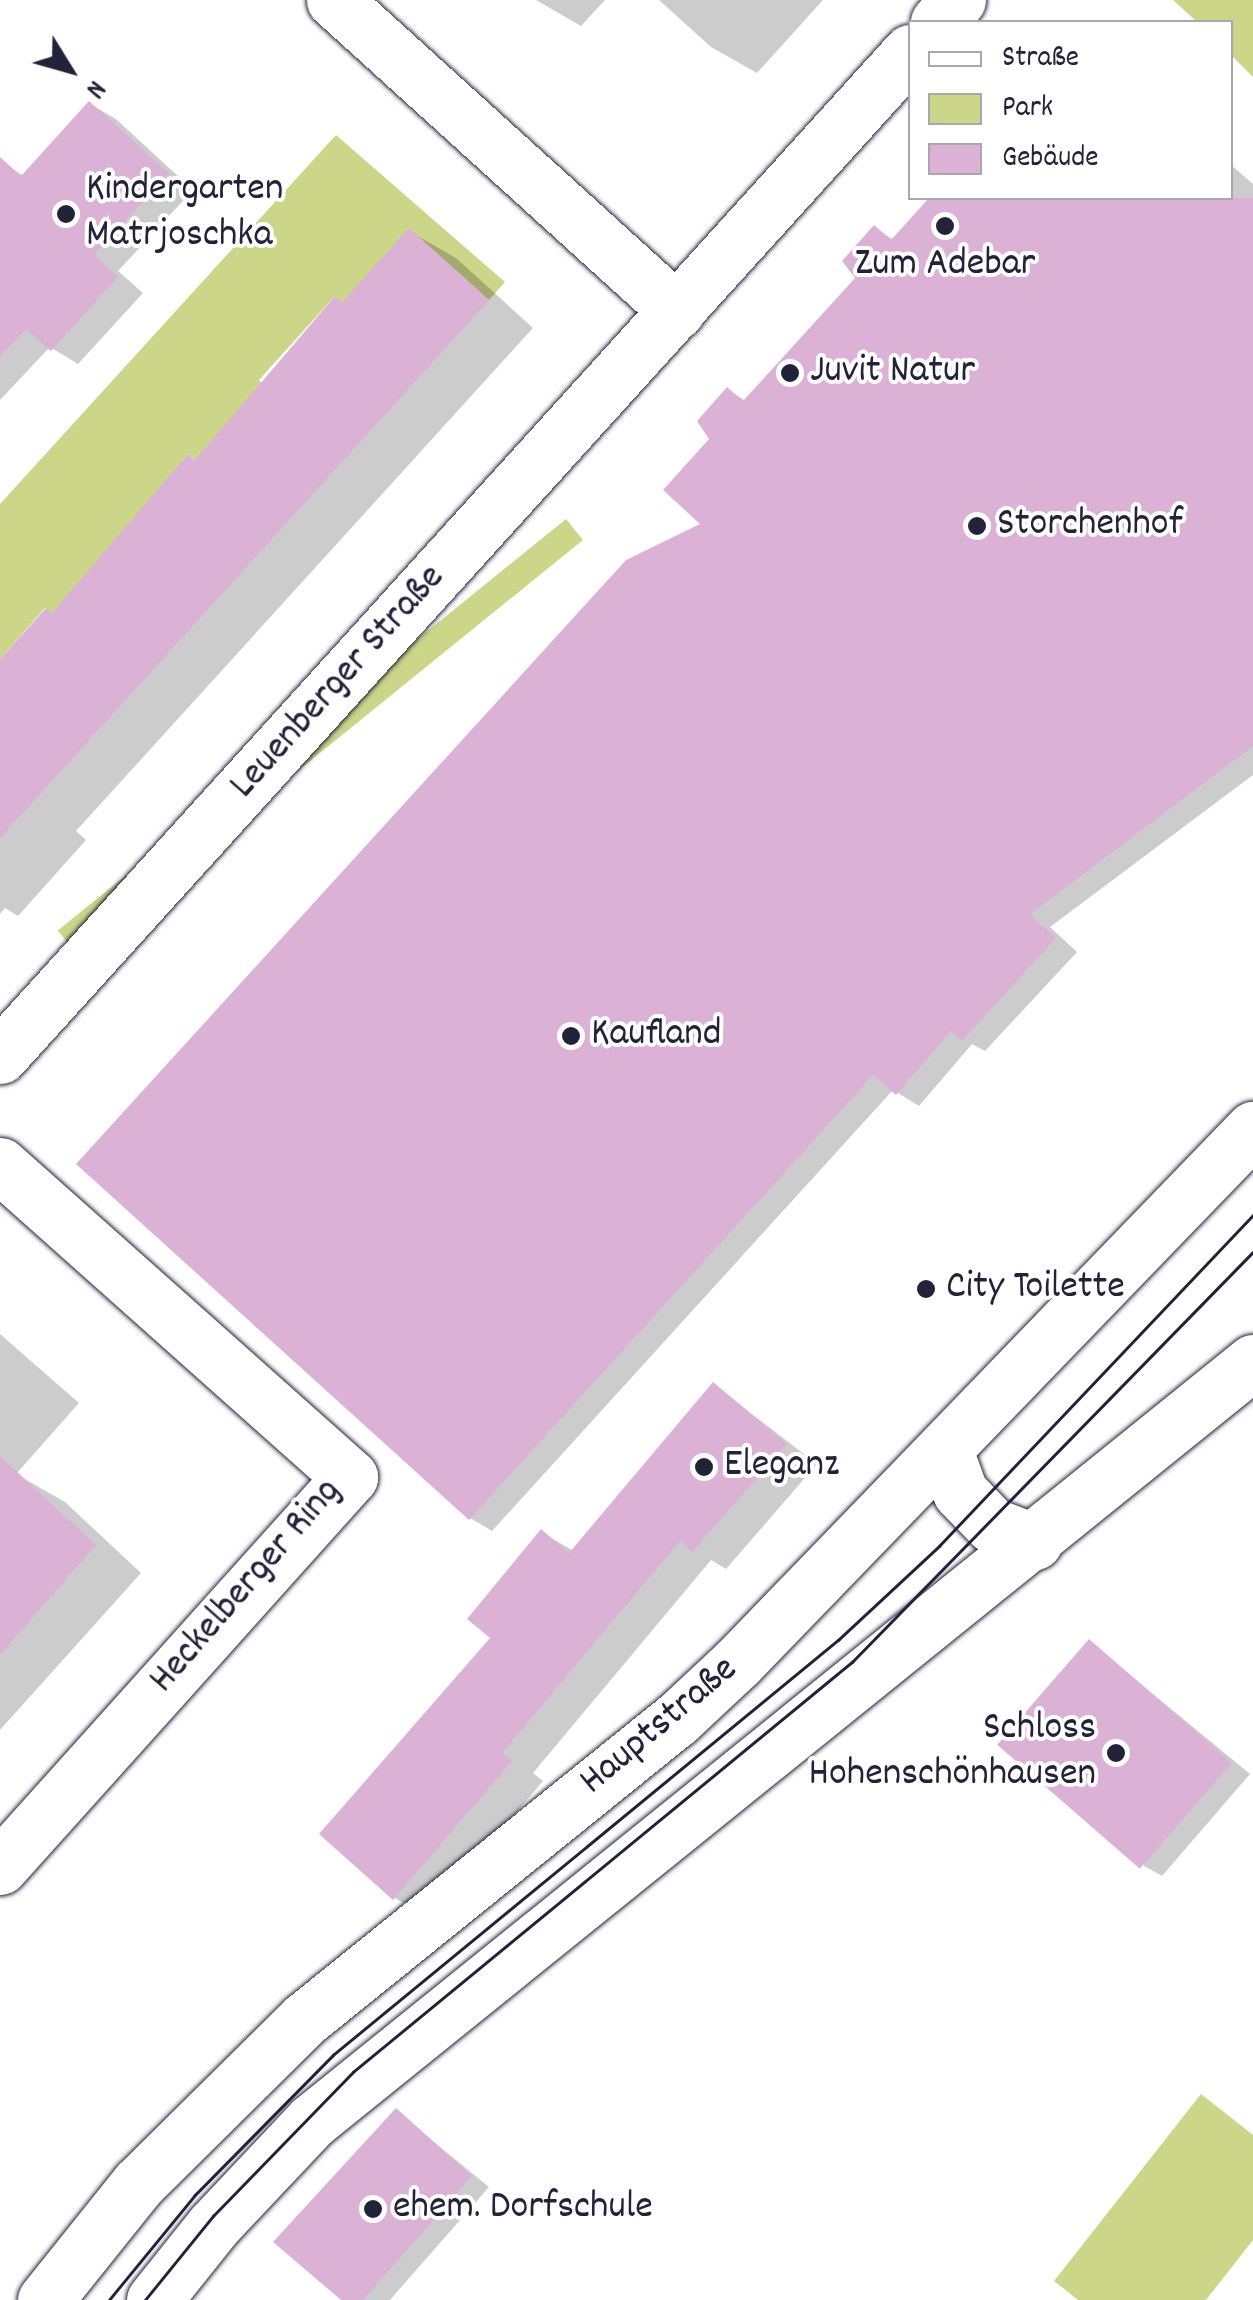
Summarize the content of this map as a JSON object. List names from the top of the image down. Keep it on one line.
{"streets":{"main road":["Leuenberger Straße","Heckelberger Ring","Hauptstraße"]},"places":["Kindergarten Matrjoschka","Zum Adebar","Juvit Natur","Storchenhof","Kaufland","City Toilette","Eleganz","Schloss Hohenschönhausen","ehem. Dorfschule"],"legend":["Straße","Park","Gebäude"],"north":"bottom right"}
